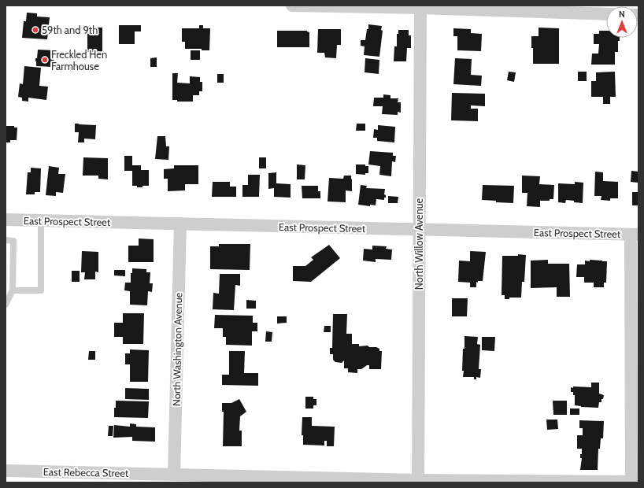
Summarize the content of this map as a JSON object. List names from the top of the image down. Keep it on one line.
{"streets":{"street":["East Prospect Street","North Willow Avenue","North Washington Avenue","East Rebecca Street"]},"crossings":[["East Prospect Street","North Willow Avenue"],["East Prospect Street","North Washington Avenue"],["North Willow Avenue","East Rebecca Street"],["North Washington Avenue","East Rebecca Street"]],"places":["59th and 9th","Freckled Hen Farmhouse"],"north":"top"}
